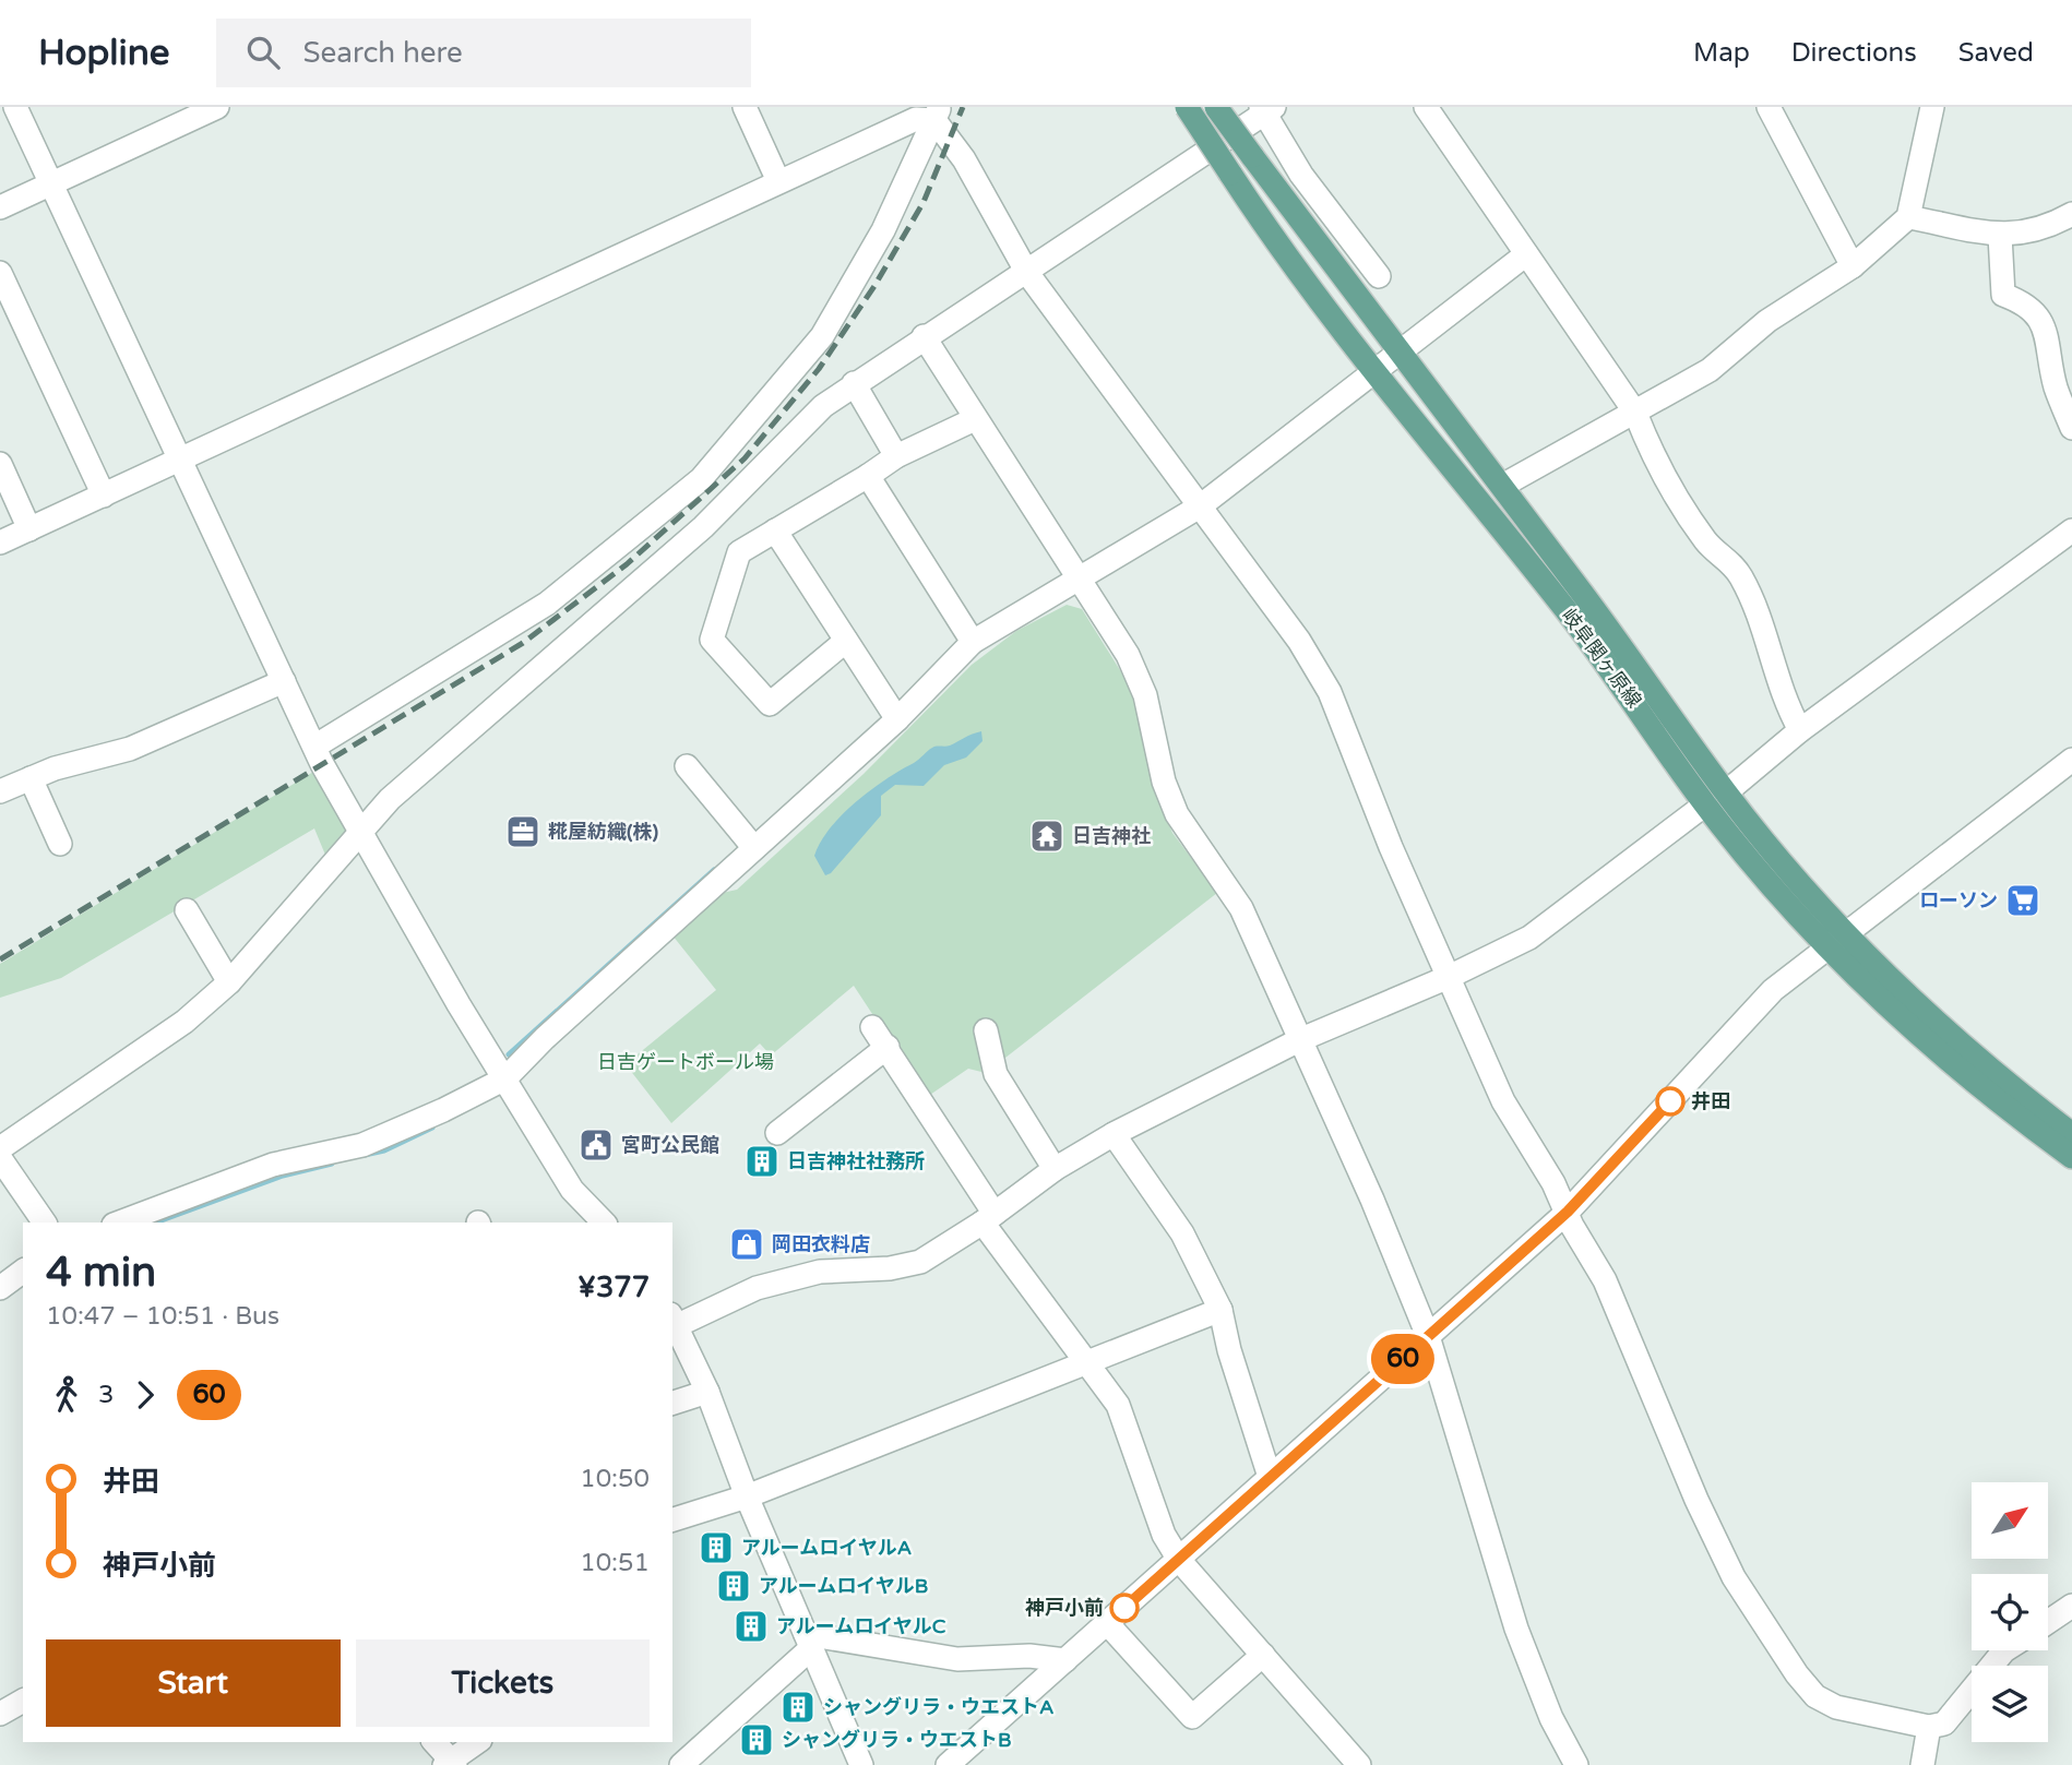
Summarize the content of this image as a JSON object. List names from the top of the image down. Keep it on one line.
{"streets":{"main road":["岐阜関ヶ原線"]},"parks":["日吉ゲートボール場"],"places":{"office":["糀屋紡織(株)"],"temple":["日吉神社"],"supermarket":["ローソン"],"other":["井田","神戸小前"],"public building":["宮町公民館"],"building":["日吉神社社務所","アルームロイヤルA","アルームロイヤルB","アルームロイヤルC","シャングリラ・ウエストA","シャングリラ・ウエストB"],"shop":["岡田衣料店"]},"lines":["bus line 60"],"north":"top right","page":{"header":"Hopline","search":"Search here","nav":["Map","Directions","Saved"],"on_map":"60","heading":["4 min","10:47 – 10:51 · Bus","¥377"],"legs":["3","60"],"list":[{"name":"井田","value":"10:50"},{"name":"神戸小前","value":"10:51"}],"buttons":["Start","Tickets"]}}
